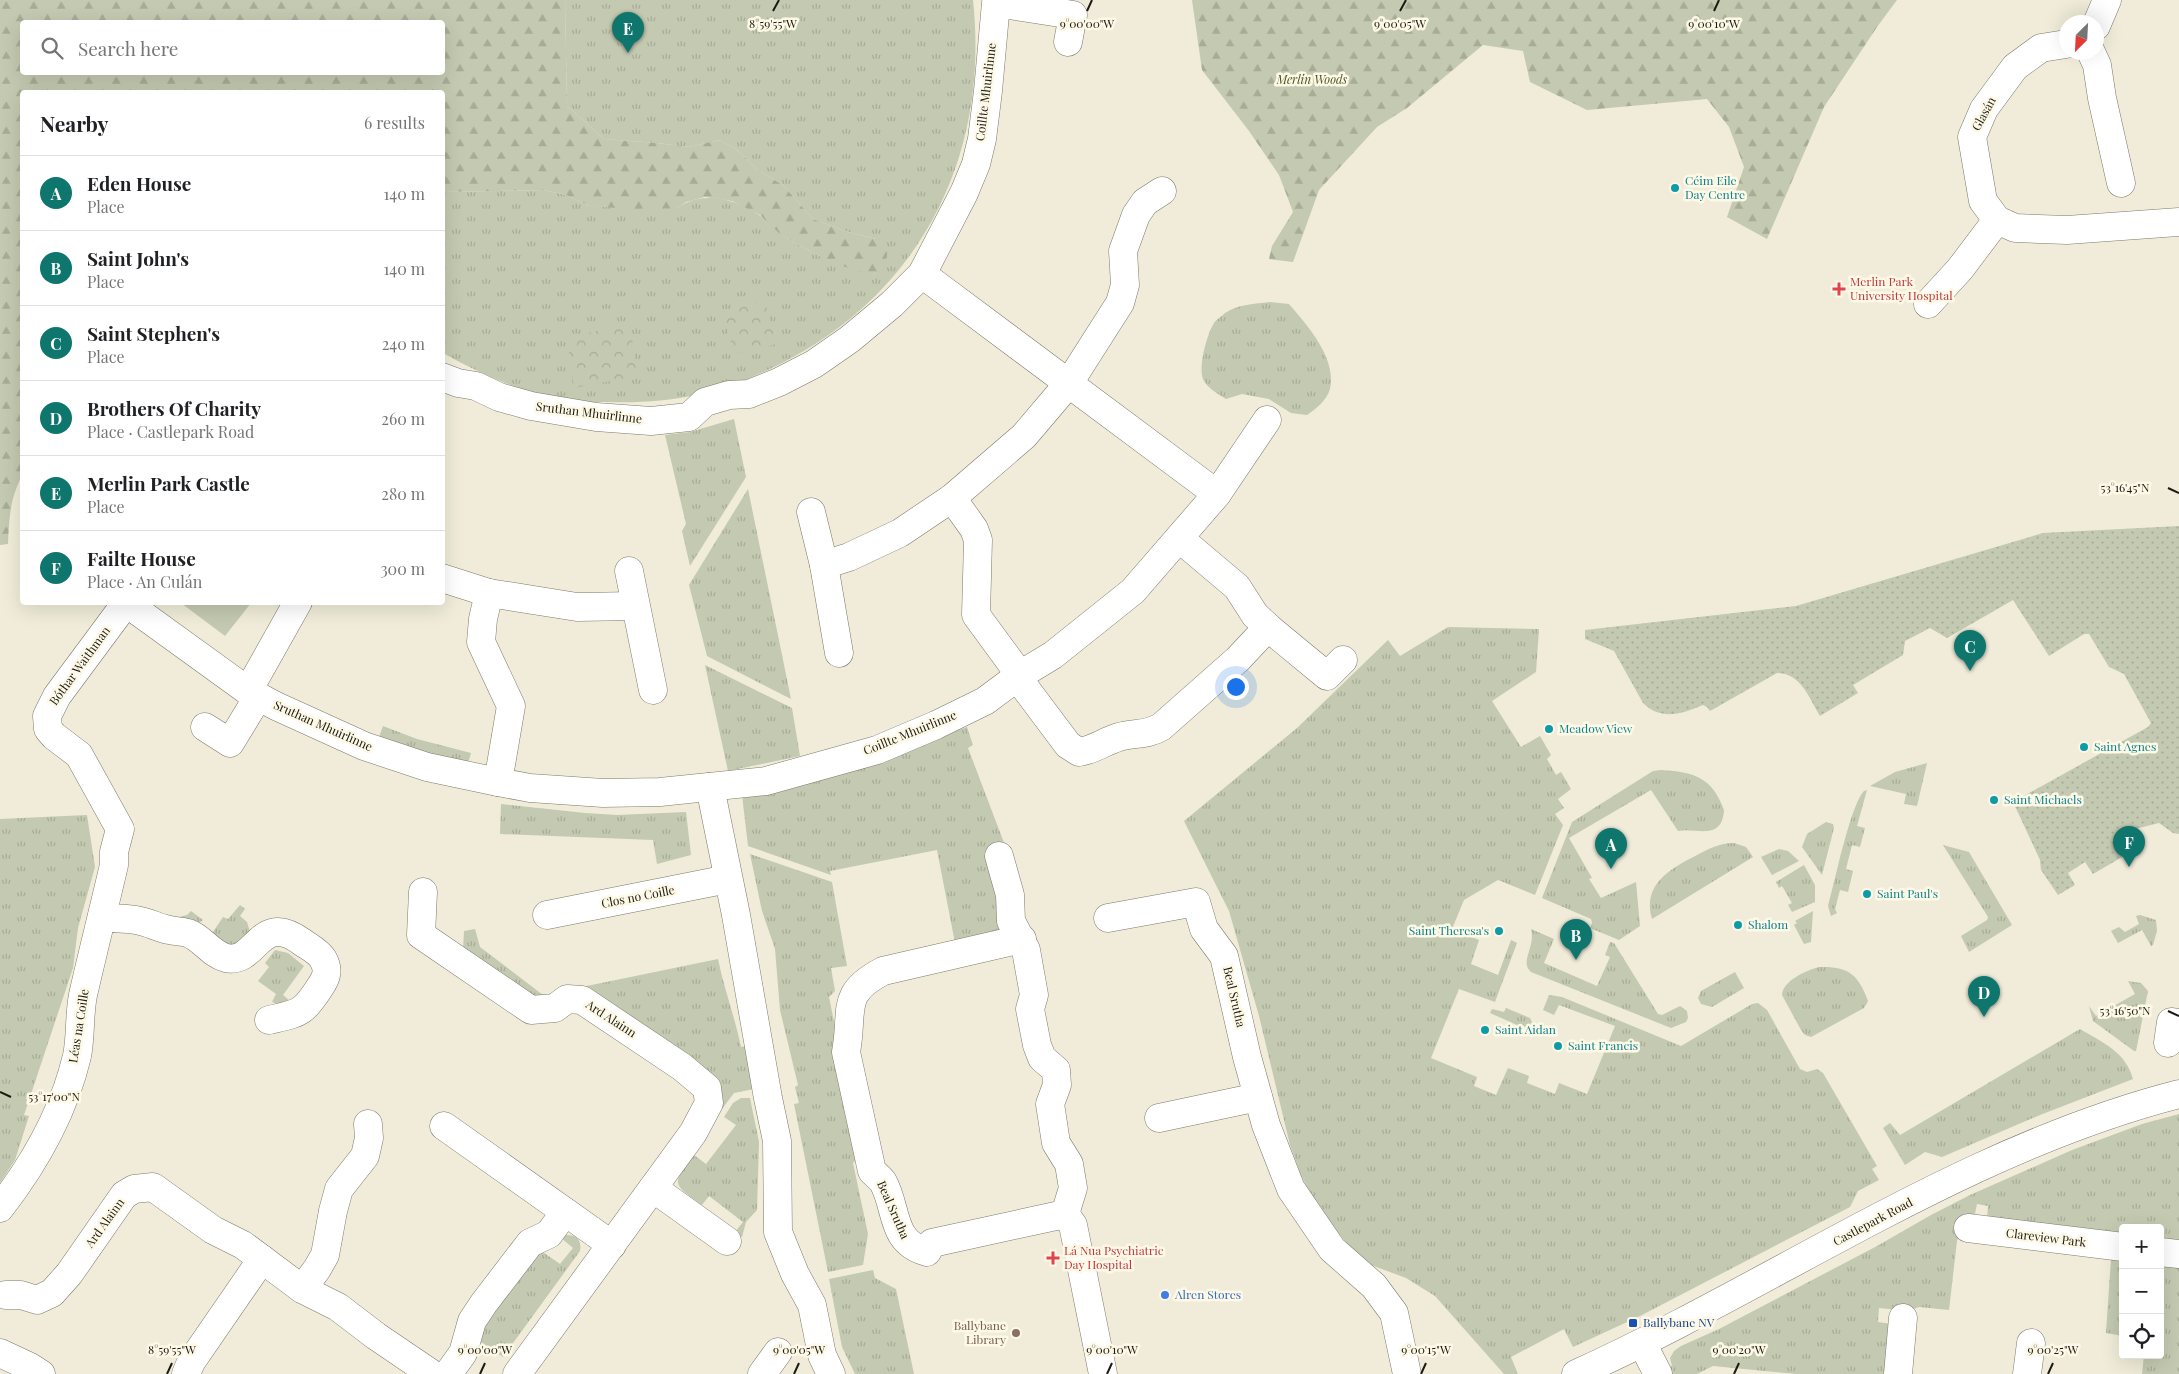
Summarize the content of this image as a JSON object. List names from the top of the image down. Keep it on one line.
{"streets":{"street":["Coillte Mhuirlinne","Glasán","Sruthan Mhuirlinne","Bóthar Waithman","Clos no Coille","Beal Srutha","Ard Alainn","Léas na Coille","Castlepark Road","Clareview Park"]},"crossings":[["Coillte Mhuirlinne","Sruthan Mhuirlinne"],["Sruthan Mhuirlinne","Bóthar Waithman"],["Bóthar Waithman","Léas na Coille"]],"parks":["Merlin Woods"],"places":{"other":["Céim Eile Day Centre","Meadow View","Saint Agnes","Saint Michaels","Saint Paul's","Shalom","Saint Theresa's","Saint Aidan","Saint Francis","Alren Stores","Ballybane Library"],"health":["Merlin Park University Hospital","Lá Nua Psychiatric Day Hospital"],"transit":["Ballybane NV"]},"north":"bottom left","page":{"pins":["E","C","F","A","B","D"],"search":"Search here","heading":["Nearby","6 results"],"list":[{"mark":"A","name":"Eden House","note":"Place","value":"140 m"},{"mark":"B","name":"Saint John's","note":"Place","value":"140 m"},{"mark":"C","name":"Saint Stephen's","note":"Place","value":"240 m"},{"mark":"D","name":"Brothers Of Charity","note":"Place · Castlepark Road","value":"260 m"},{"mark":"E","name":"Merlin Park Castle","note":"Place","value":"280 m"},{"mark":"F","name":"Failte House","note":"Place · An Culán","value":"300 m"}],"map_buttons":["+","−"]},"coordinates":["8°59'55\"W","9°00'00\"W","9°00'05\"W","9°00'10\"W","53°16'45\"N","53°16'50\"N","53°17'00\"N","9°00'15\"W","9°00'20\"W","9°00'25\"W"]}
